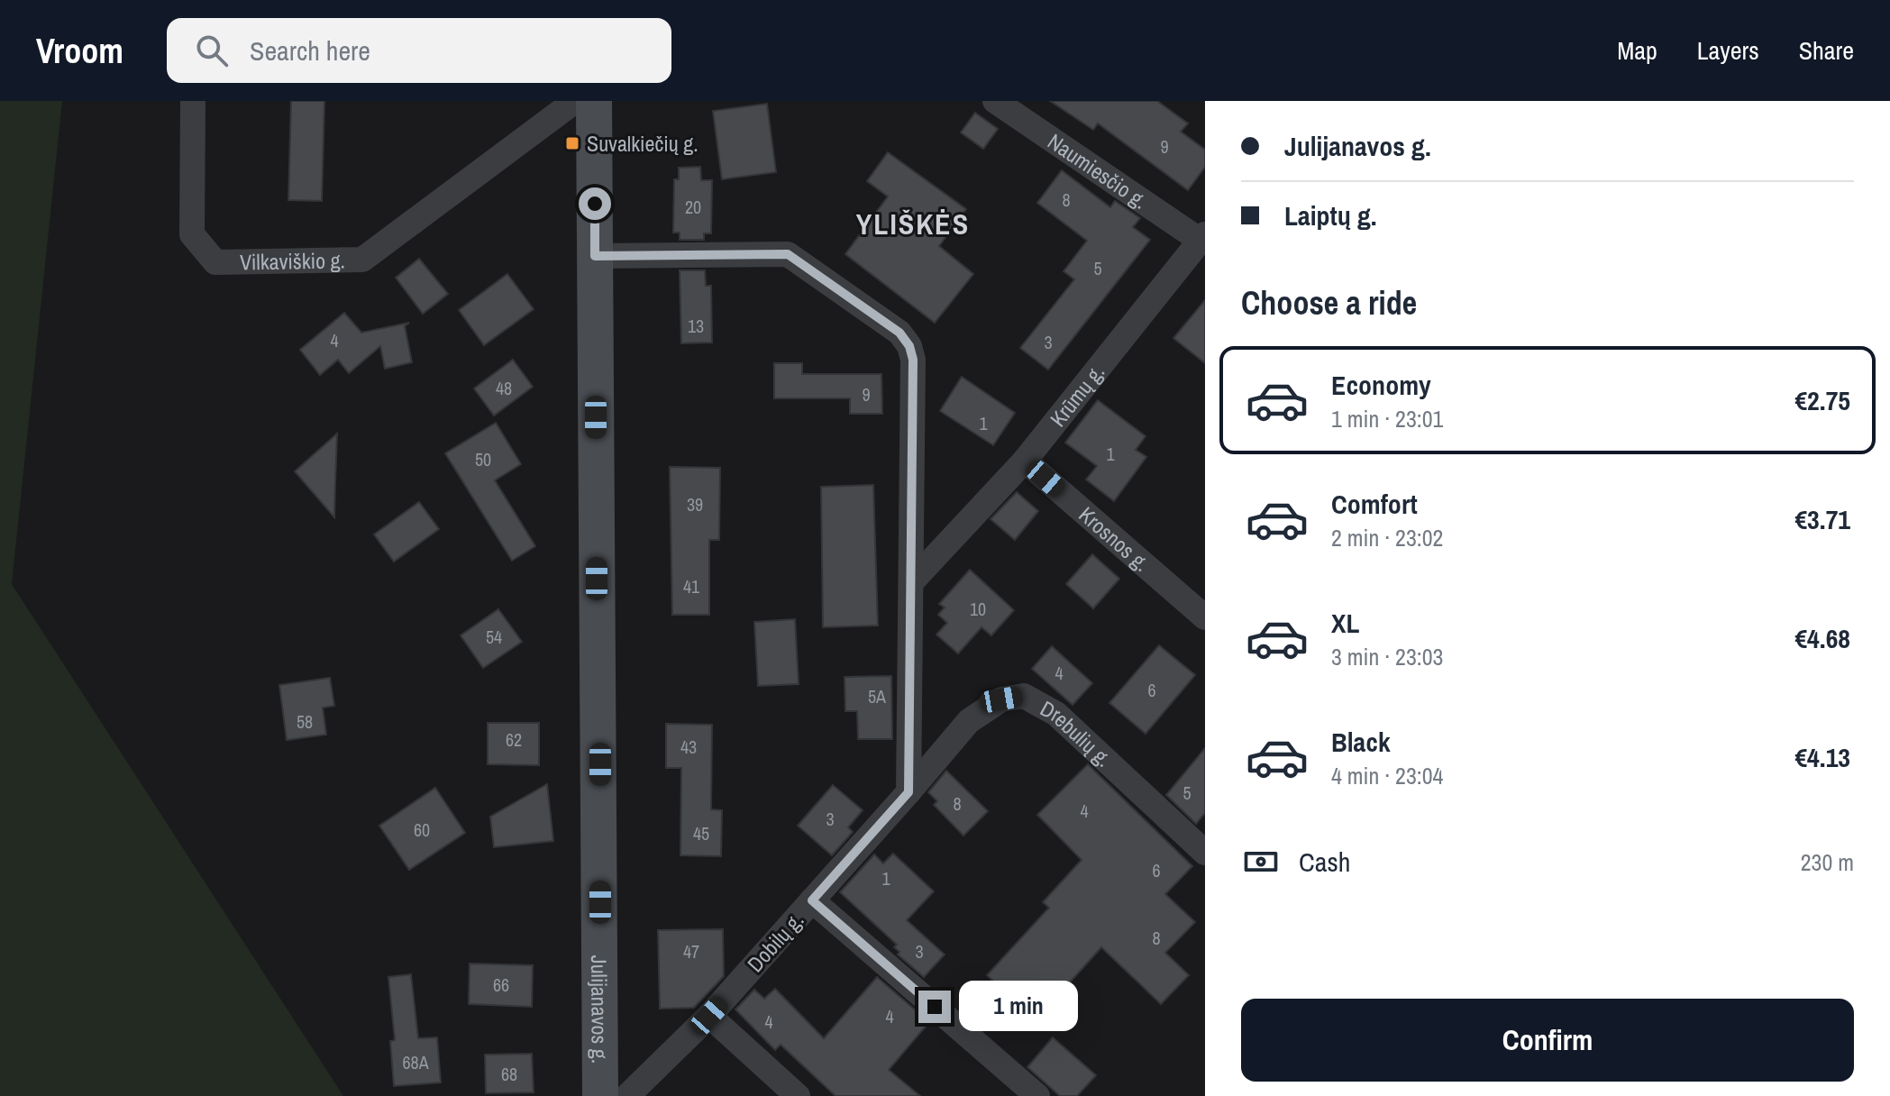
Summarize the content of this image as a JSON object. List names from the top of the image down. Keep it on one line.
{"streets":{"main road":["Julijanavos g."],"street":["Naumiesčio g.","Vilkaviškio g.","Krūmų g.","Krosnos g.","Drebulių g.","Dobilų g."]},"crossings":[["Naumiesčio g.","Krūmų g."],["Krūmų g.","Krosnos g."],["Drebulių g.","Dobilų g."]],"districts":["YLIŠKĖS"],"places":{"transit":["Suvalkiečių g."]},"house_numbers":["9","8","20","5","13","4","3","48","9","1","1","50","39","41","10","54","4","6","5A","58","62","43","5","8","4","3","60","45","6","1","8","47","3","66","4","4","68A","68"],"page":{"header":"Vroom","search":"Search here","nav":["Map","Layers","Share"],"banner":["Julijanavos g.","Laiptų g."],"heading":"Choose a ride","list":[{"name":"Economy","note":"1 min · 23:01","value":"€2.75"},{"name":"Comfort","note":"2 min · 23:02","value":"€3.71"},{"name":"XL","note":"3 min · 23:03","value":"€4.68"},{"name":"Black","note":"4 min · 23:04","value":"€4.13"}],"pay":["Cash","230 m"],"bubble":"1 min","buttons":"Confirm"}}
